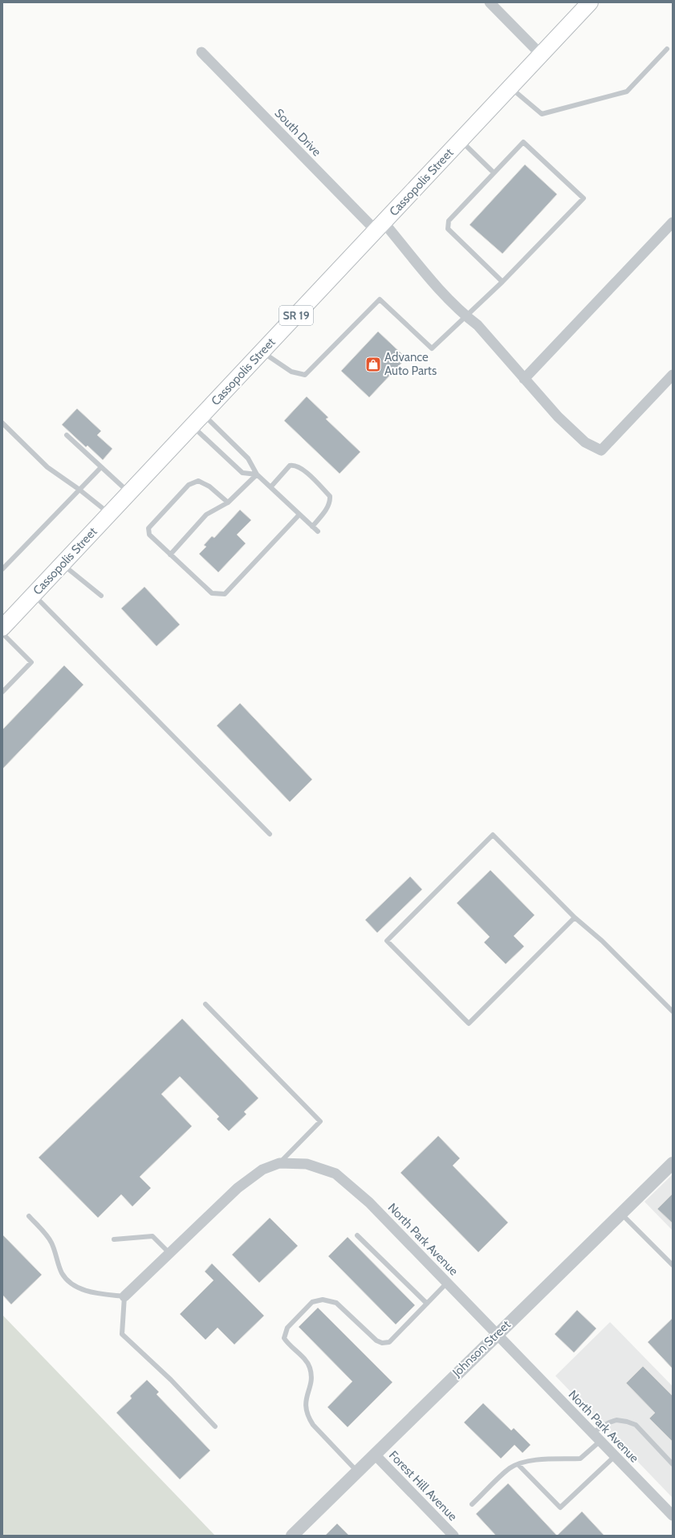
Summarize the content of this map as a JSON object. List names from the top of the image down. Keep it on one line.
{"streets":{"main road":["Cassopolis Street","SR 19"],"street":["South Drive","North Park Avenue","Johnson Street","Forest Hill Avenue"]},"crossings":[["South Drive","Cassopolis Street"],["North Park Avenue","Johnson Street"],["Johnson Street","Forest Hill Avenue"]],"places":{"shop":["Advance Auto Parts"]}}
